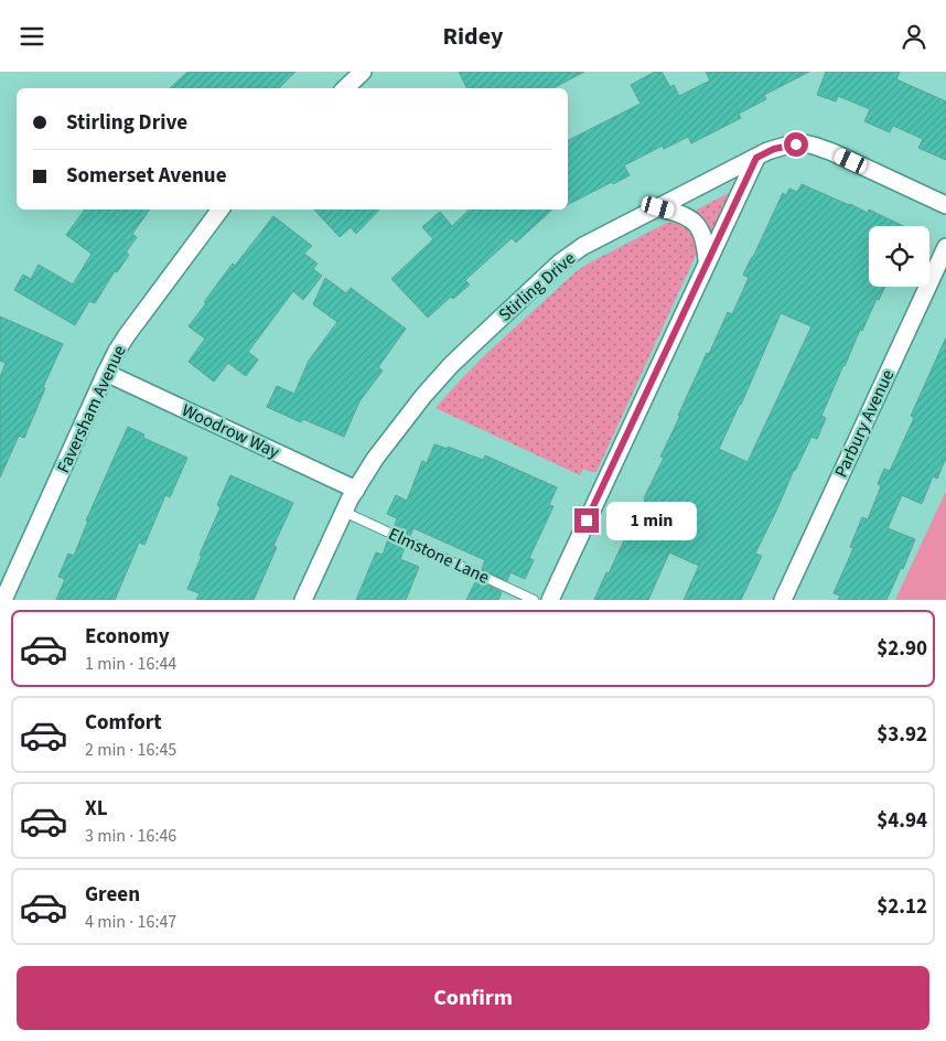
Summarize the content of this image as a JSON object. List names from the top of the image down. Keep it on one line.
{"streets":{"street":["Stirling Drive","Faversham Avenue","Parbury Avenue","Woodrow Way"],"lane":["Elmstone Lane"]},"crossings":[["Stirling Drive","Woodrow Way"],["Stirling Drive","Elmstone Lane"],["Faversham Avenue","Woodrow Way"]],"page":{"header":"Ridey","banner":["Stirling Drive","Somerset Avenue"],"bubble":"1 min","list":[{"name":"Economy","note":"1 min · 16:44","value":"$2.90"},{"name":"Comfort","note":"2 min · 16:45","value":"$3.92"},{"name":"XL","note":"3 min · 16:46","value":"$4.94"},{"name":"Green","note":"4 min · 16:47","value":"$2.12"}],"buttons":"Confirm"}}
